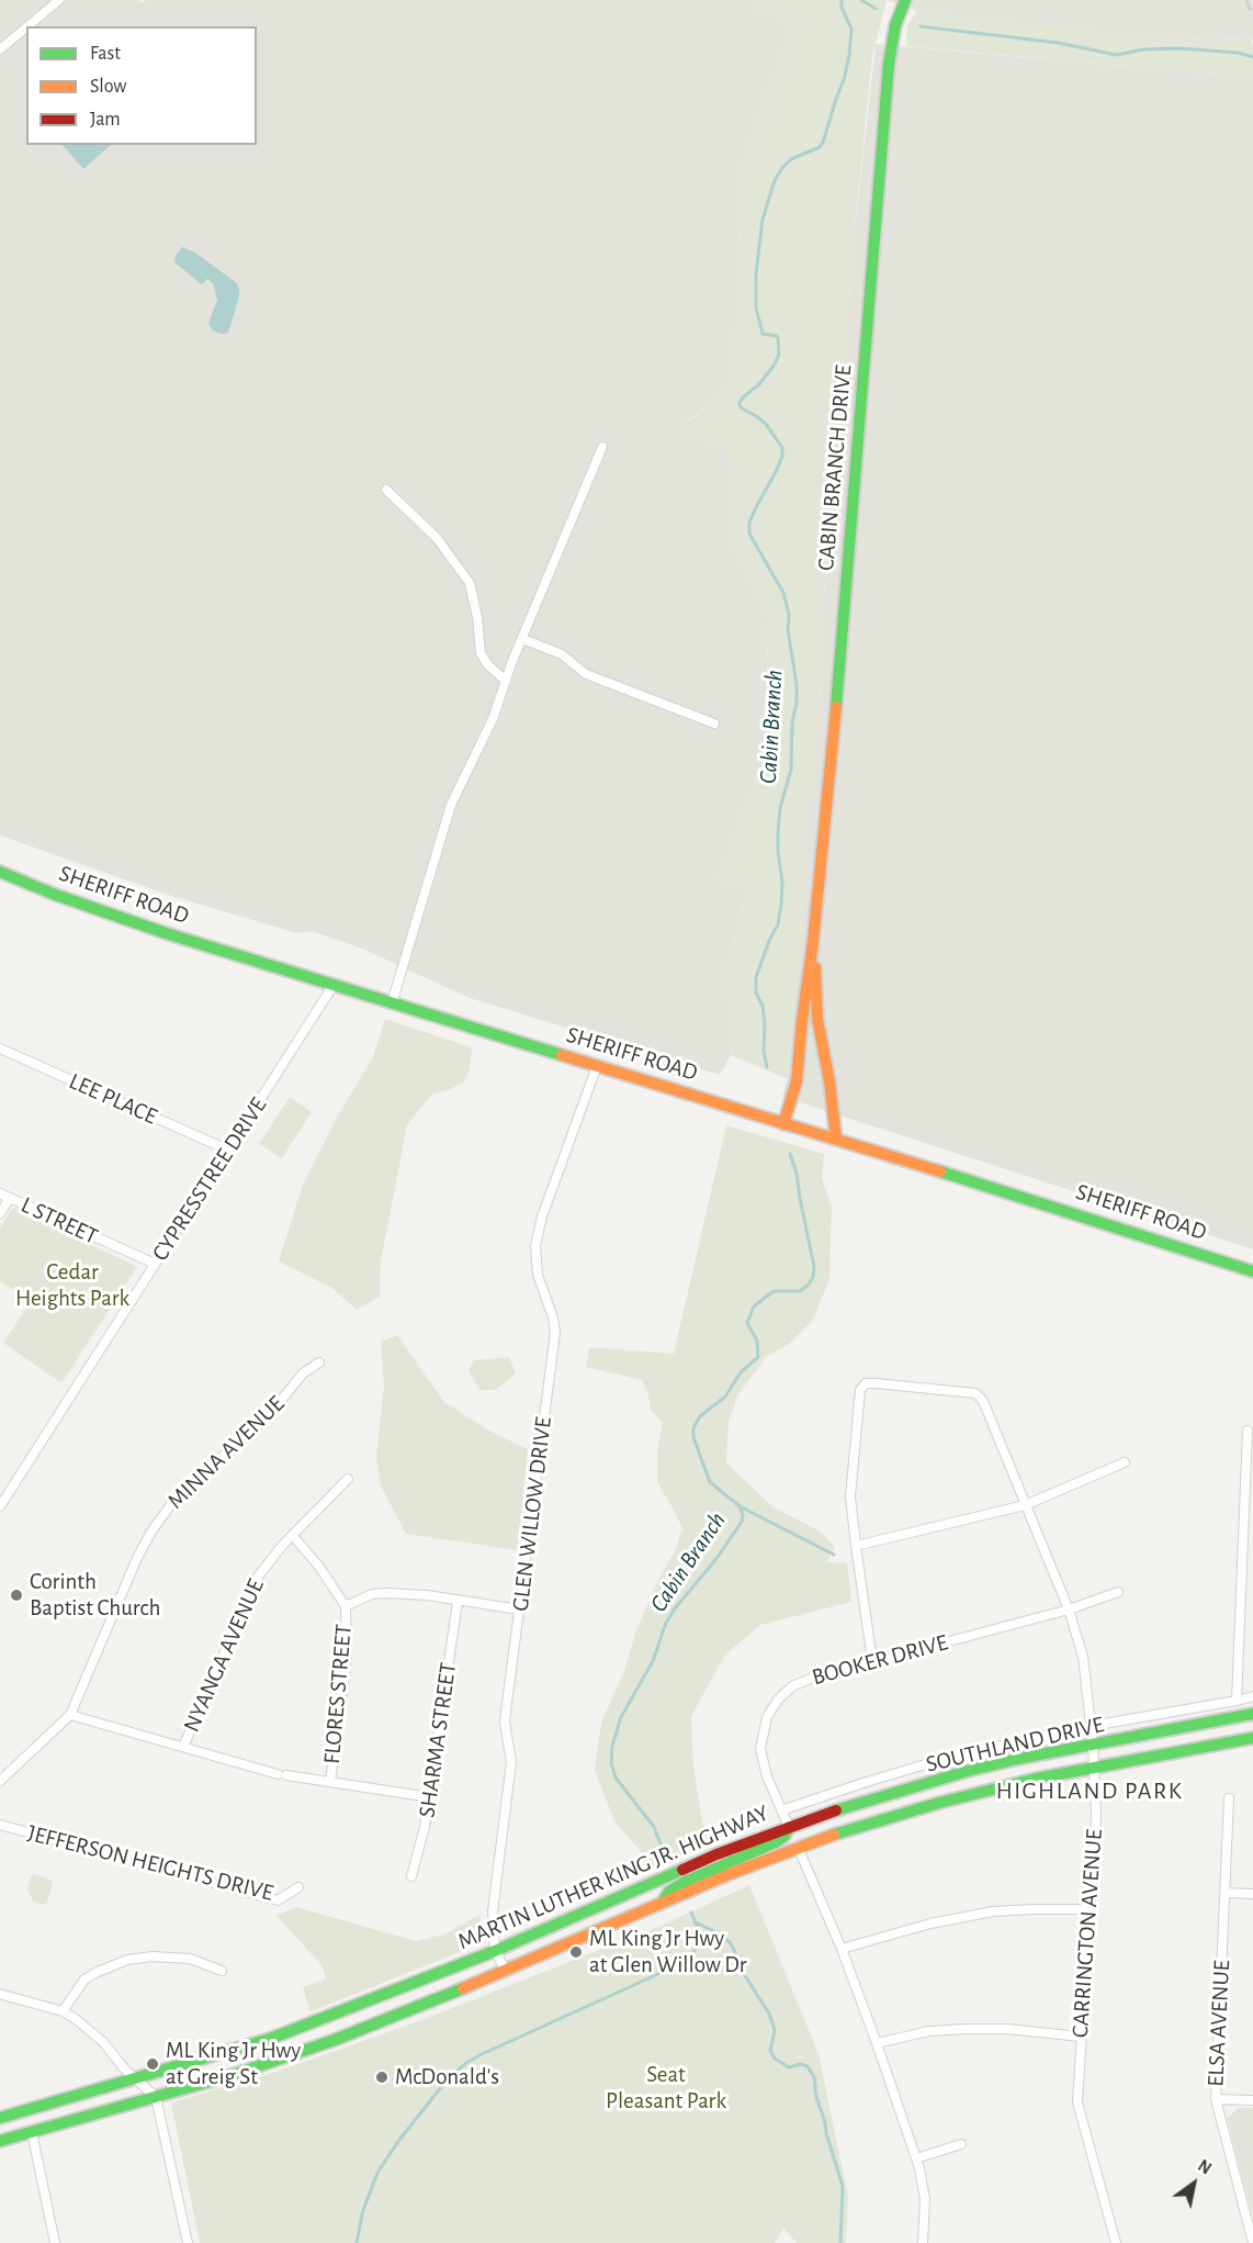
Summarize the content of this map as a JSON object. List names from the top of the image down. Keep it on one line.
{"streets":{"main road":["CABIN BRANCH DRIVE","SHERIFF ROAD","MARTIN LUTHER KING JR. HIGHWAY"],"street":["LEE PLACE","CYPRESSTREE DRIVE","L STREET","MINNA AVENUE","GLEN WILLOW DRIVE","NYANGA AVENUE","BOOKER DRIVE","FLORES STREET","SHARMA STREET","SOUTHLAND DRIVE","JEFFERSON HEIGHTS DRIVE","CARRINGTON AVENUE","ELSA AVENUE"]},"crossings":[["CABIN BRANCH DRIVE","SHERIFF ROAD"],["SHERIFF ROAD","CYPRESSTREE DRIVE"],["SHERIFF ROAD","GLEN WILLOW DRIVE"],["LEE PLACE","CYPRESSTREE DRIVE"],["CYPRESSTREE DRIVE","L STREET"],["GLEN WILLOW DRIVE","MARTIN LUTHER KING JR. HIGHWAY"],["BOOKER DRIVE","SOUTHLAND DRIVE"],["BOOKER DRIVE","MARTIN LUTHER KING JR. HIGHWAY"],["BOOKER DRIVE","CARRINGTON AVENUE"],["SOUTHLAND DRIVE","CARRINGTON AVENUE"],["MARTIN LUTHER KING JR. HIGHWAY","CARRINGTON AVENUE"]],"districts":["HIGHLAND PARK"],"water":["Cabin Branch"],"parks":["Cedar Heights Park","Seat Pleasant Park"],"places":["Corinth Baptist Church","ML King Jr Hwy at Glen Willow Dr","ML King Jr Hwy at Greig St","McDonald's"],"legend":["Fast","Slow","Jam"],"north":"top right"}
